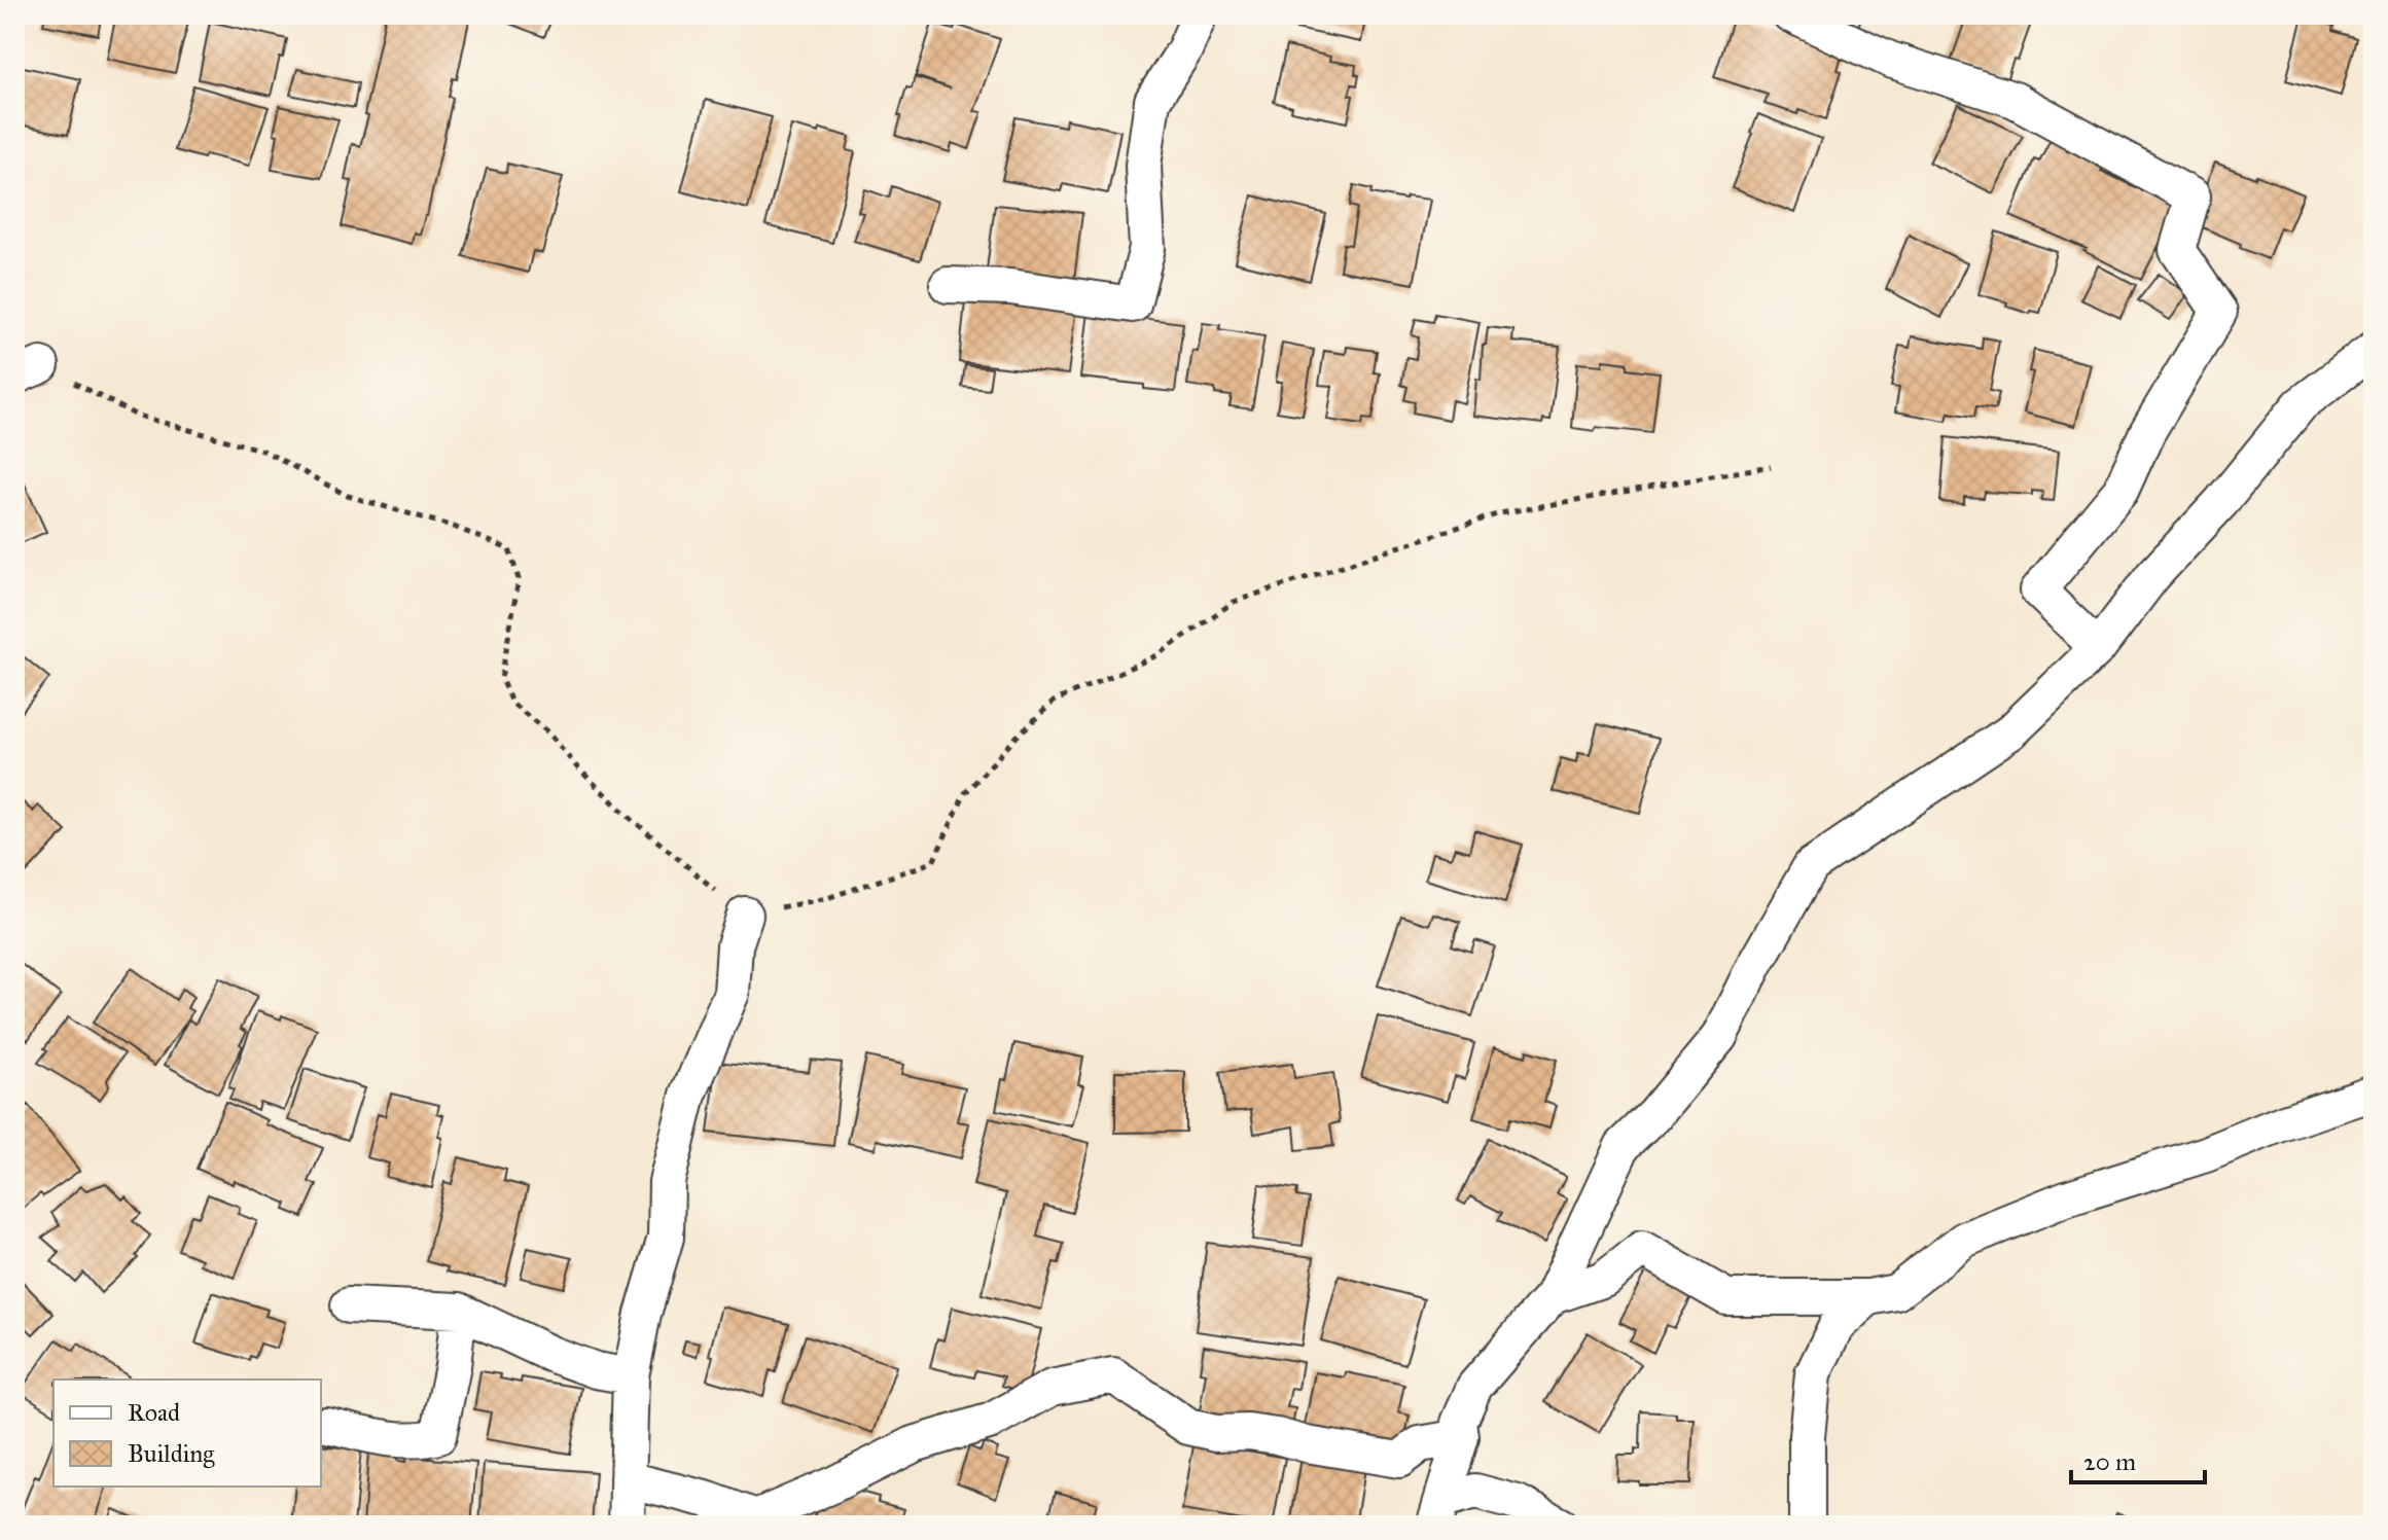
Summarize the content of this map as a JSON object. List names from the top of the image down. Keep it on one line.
{"legend":["Road","Building"],"scale_bar":"20 m"}
